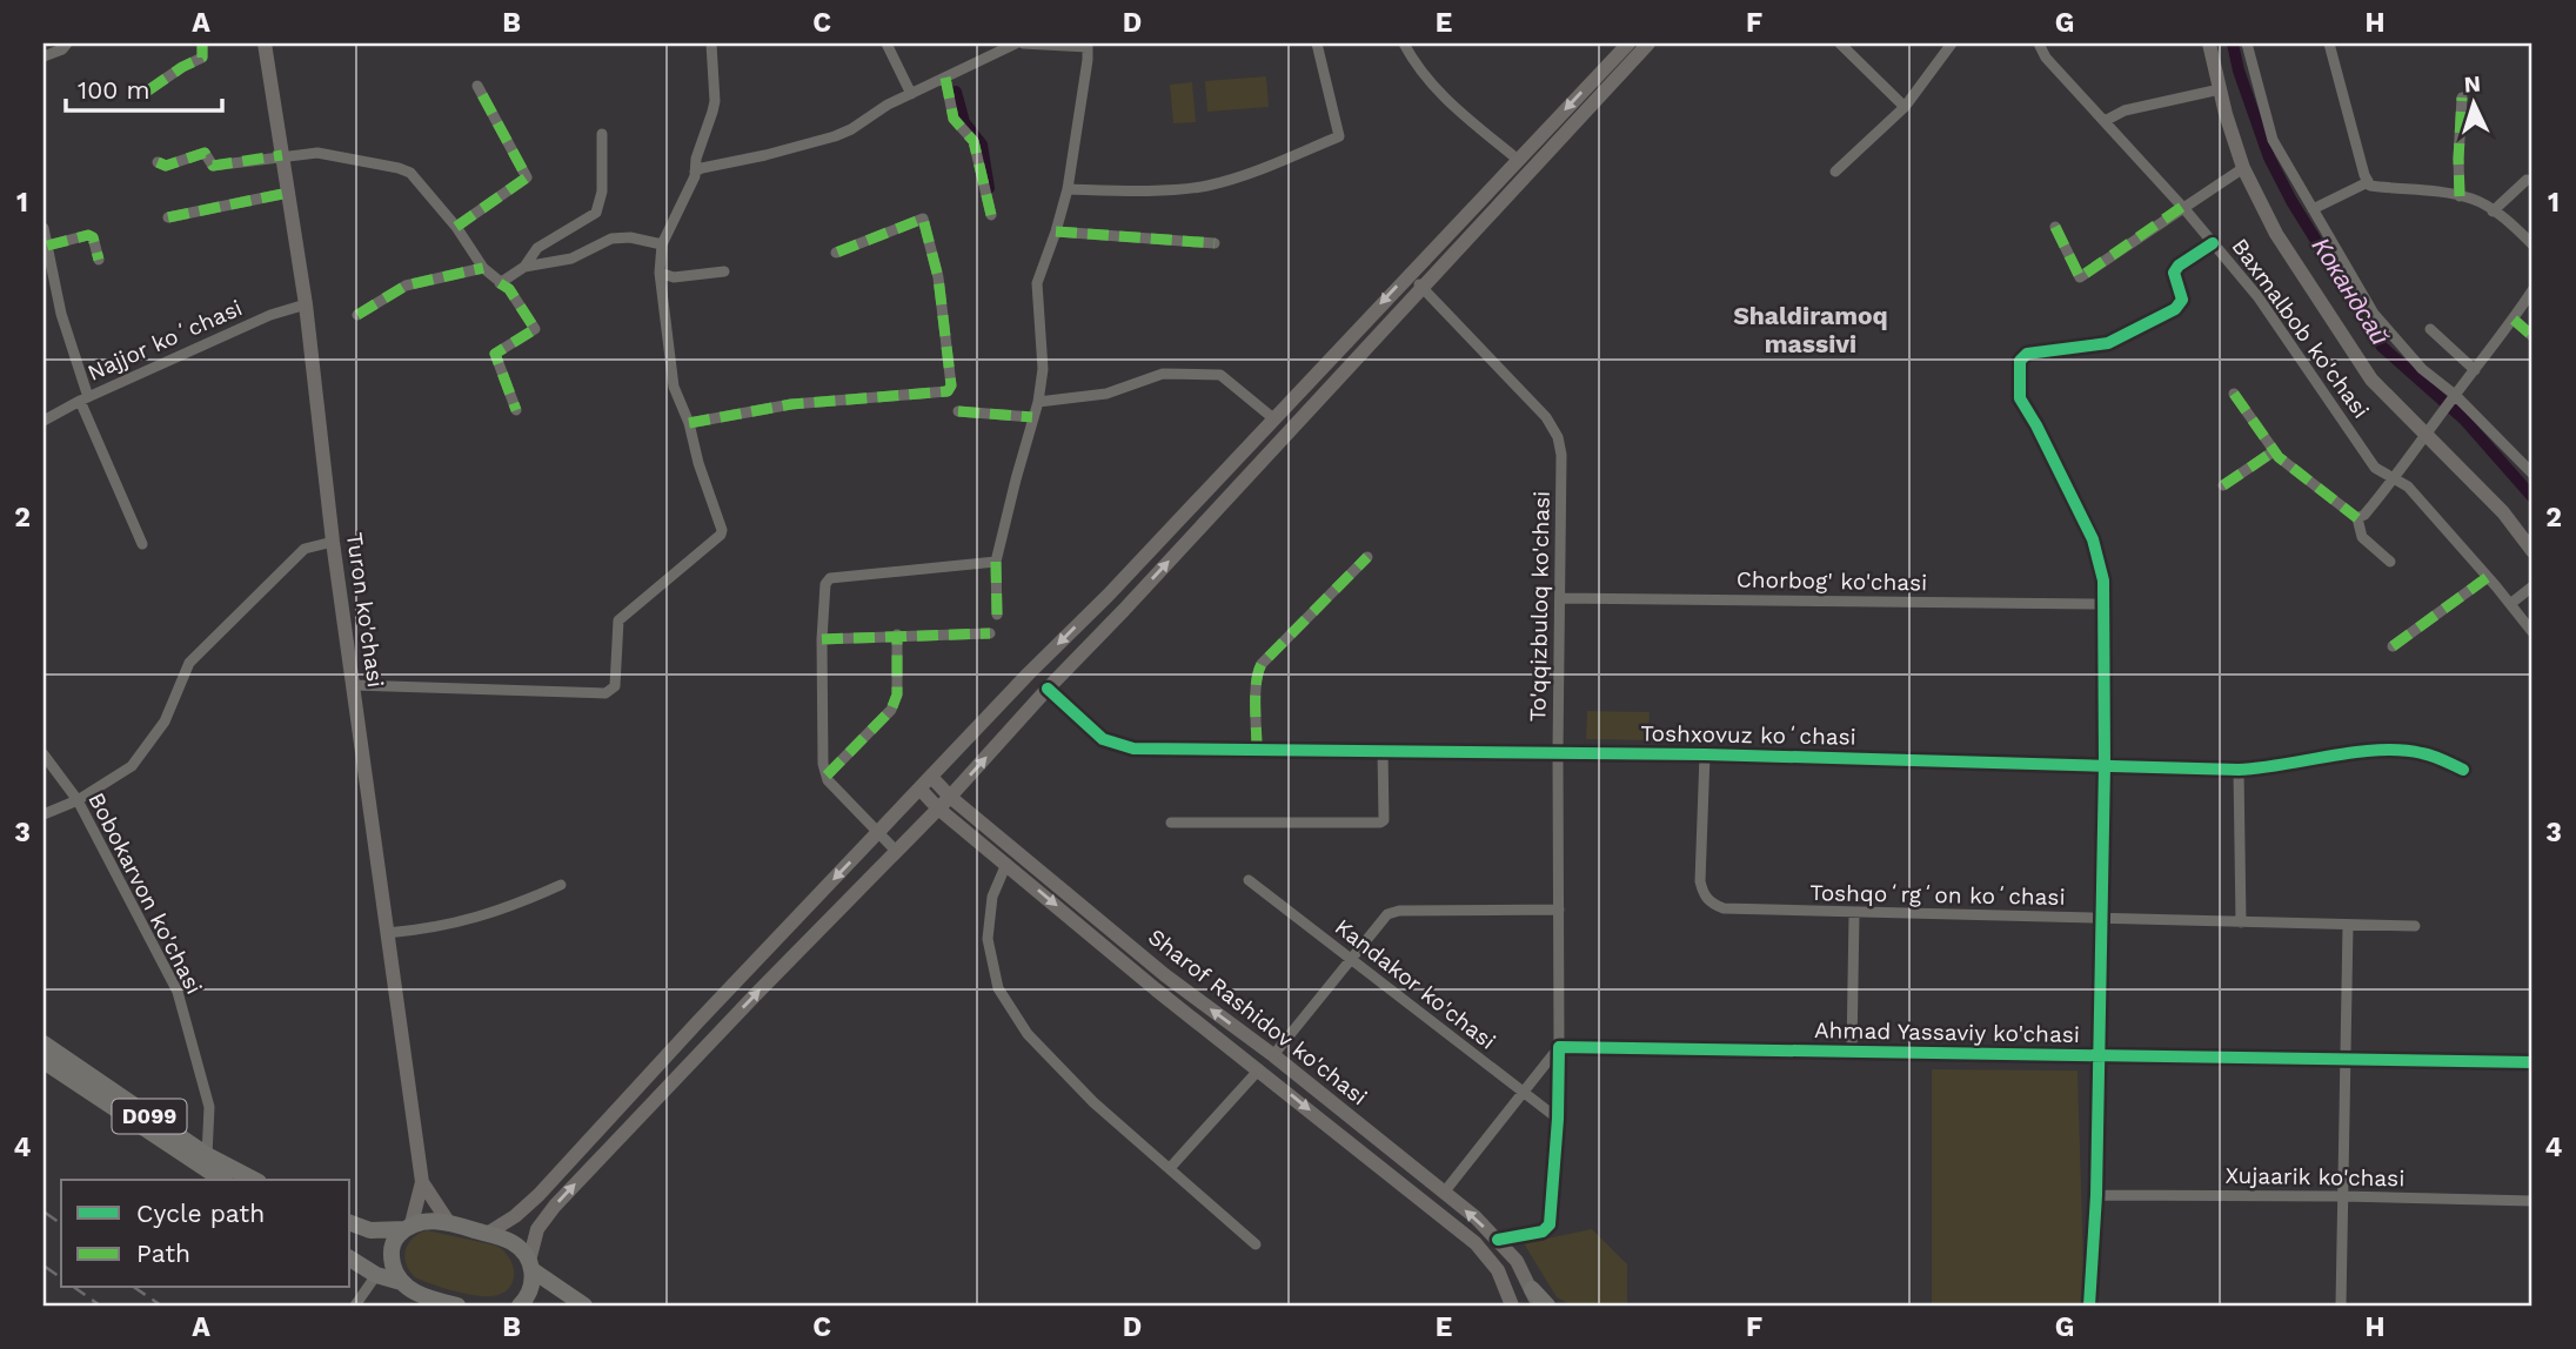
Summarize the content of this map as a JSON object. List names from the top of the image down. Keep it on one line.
{"streets":{"highway":["D099"],"main road":["Turon ko'chasi","Sharof Rashidov ko'chasi"],"street":["Baxmalbob ko'chasi","Najjor koʻchasi","Chorbog' ko'chasi","To'qqizbuloq ko'chasi","Toshxovuz koʻchasi","Bobokarvon ko'chasi","Toshqoʻrgʻon koʻchasi","Kandakor ko'chasi","Ahmad Yassaviy ko'chasi","Xujaarik ko'chasi"]},"crossings":[["Najjor koʻchasi","Turon ko'chasi"],["Chorbog' ko'chasi","To'qqizbuloq ko'chasi"],["To'qqizbuloq ko'chasi","Toshxovuz koʻchasi"],["To'qqizbuloq ko'chasi","Kandakor ko'chasi"],["To'qqizbuloq ko'chasi","Sharof Rashidov ko'chasi"],["To'qqizbuloq ko'chasi","Ahmad Yassaviy ko'chasi"],["Toshxovuz koʻchasi","Toshqoʻrgʻon koʻchasi"],["Bobokarvon ko'chasi","D099"]],"districts":["Shaldiramoq massivi"],"water":["Кокандсай"],"legend":["Cycle path","Path"],"scale_bar":"100 m","north":"top","grid":{"columns":["A","B","C","D","E","F","G","H"],"rows":["1","2","3","4"]}}
